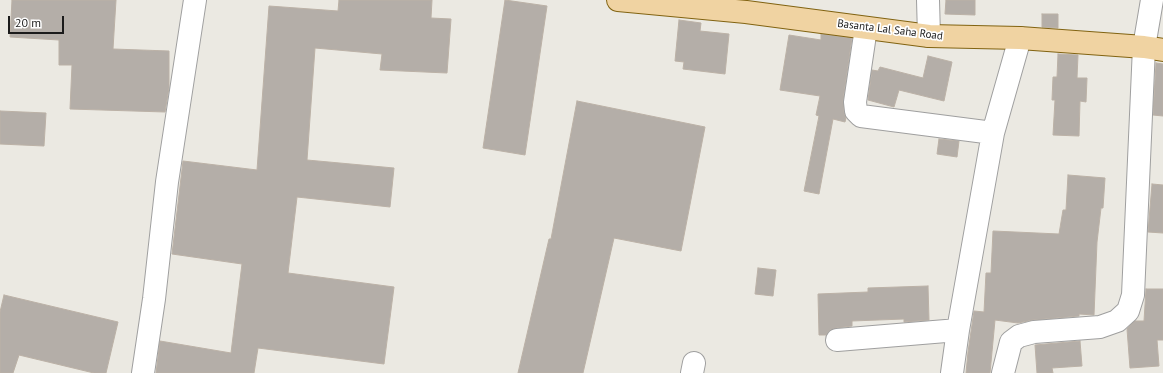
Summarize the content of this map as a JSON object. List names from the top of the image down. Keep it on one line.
{"streets":{"main road":["Basanta Lal Saha Road"]},"scale_bar":"20 m"}
